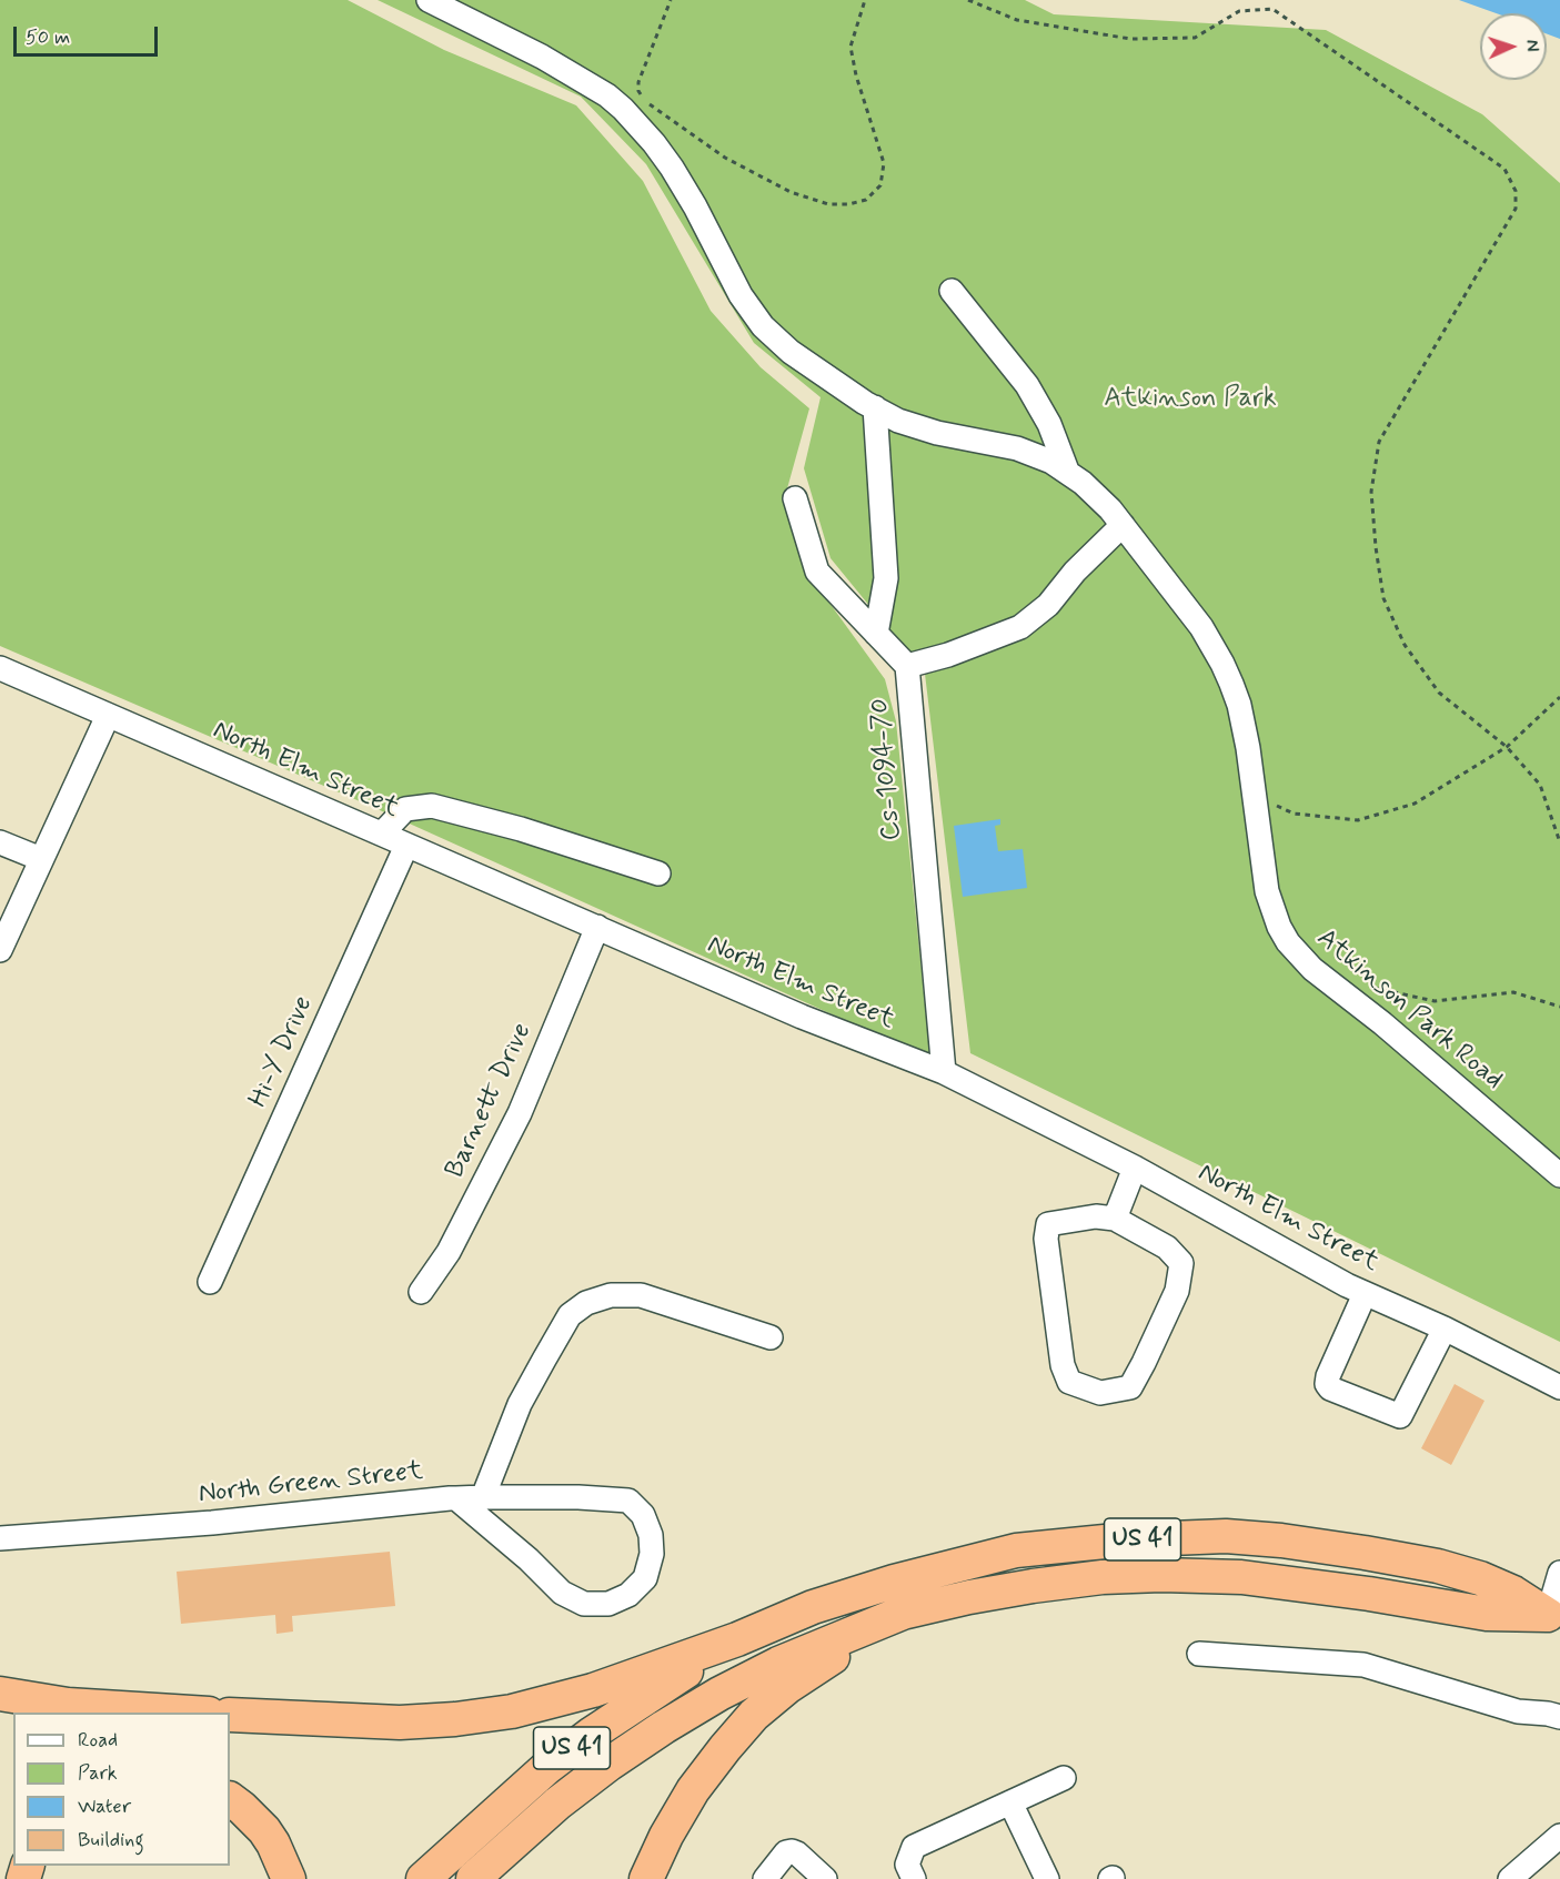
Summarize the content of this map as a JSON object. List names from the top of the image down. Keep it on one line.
{"streets":{"highway":["US 41"],"street":["Cs-1094-70","North Elm Street","Atkinson Park Road","Hi-Y Drive","Barnett Drive","North Green Street"]},"crossings":[["Cs-1094-70","North Elm Street"],["North Elm Street","Hi-Y Drive"],["North Elm Street","Barnett Drive"]],"parks":["Atkinson Park"],"legend":["Road","Park","Water","Building"],"scale_bar":"50 m","north":"right"}
